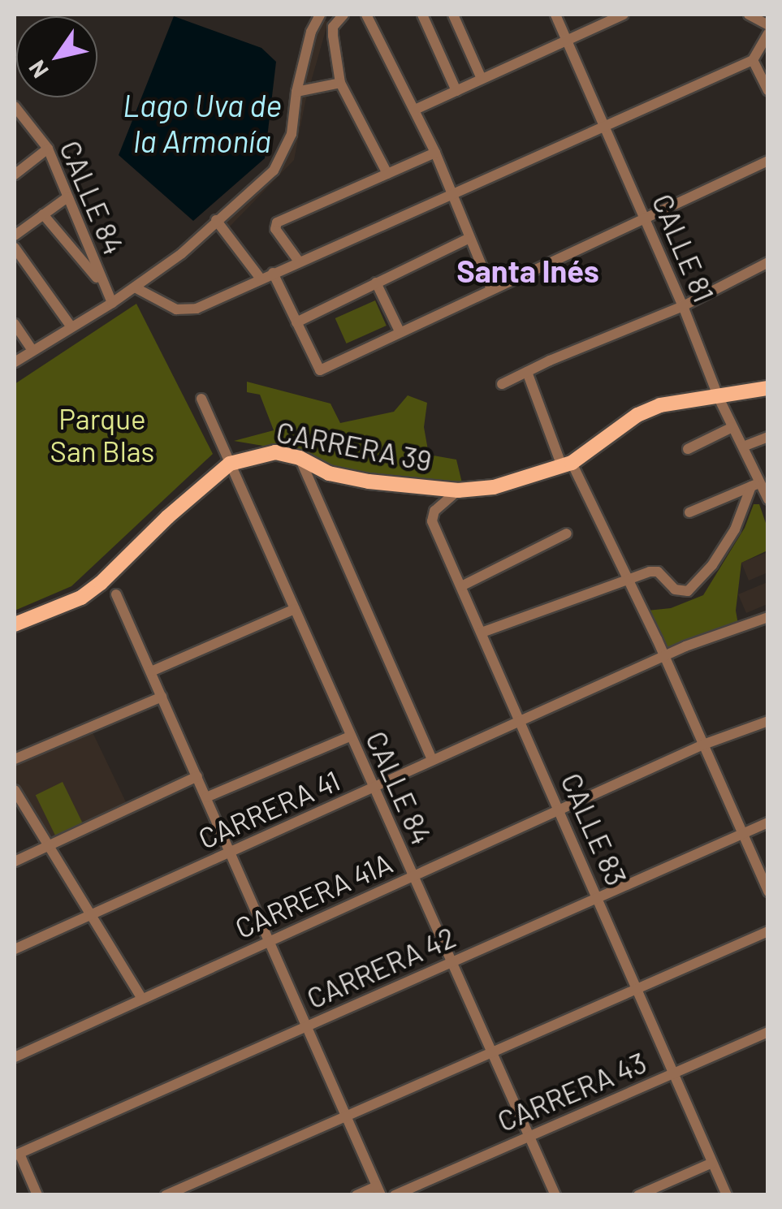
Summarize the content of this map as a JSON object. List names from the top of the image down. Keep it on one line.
{"streets":{"main road":["CARRERA 39"],"street":["CALLE 84","CALLE 81","CARRERA 41","CALLE 83","CARRERA 41A","CARRERA 42","CARRERA 43"]},"crossings":[["CALLE 84","CARRERA 39"],["CALLE 84","CARRERA 41"],["CALLE 84","CARRERA 41A"],["CALLE 84","CARRERA 42"],["CALLE 84","CARRERA 43"],["CALLE 81","CARRERA 39"],["CARRERA 39","CALLE 83"],["CARRERA 41","CALLE 83"],["CALLE 83","CARRERA 41A"],["CALLE 83","CARRERA 42"],["CALLE 83","CARRERA 43"]],"districts":["Santa Inés"],"water":["Lago Uva de la Armonía"],"parks":["Parque San Blas"],"north":"bottom left"}
